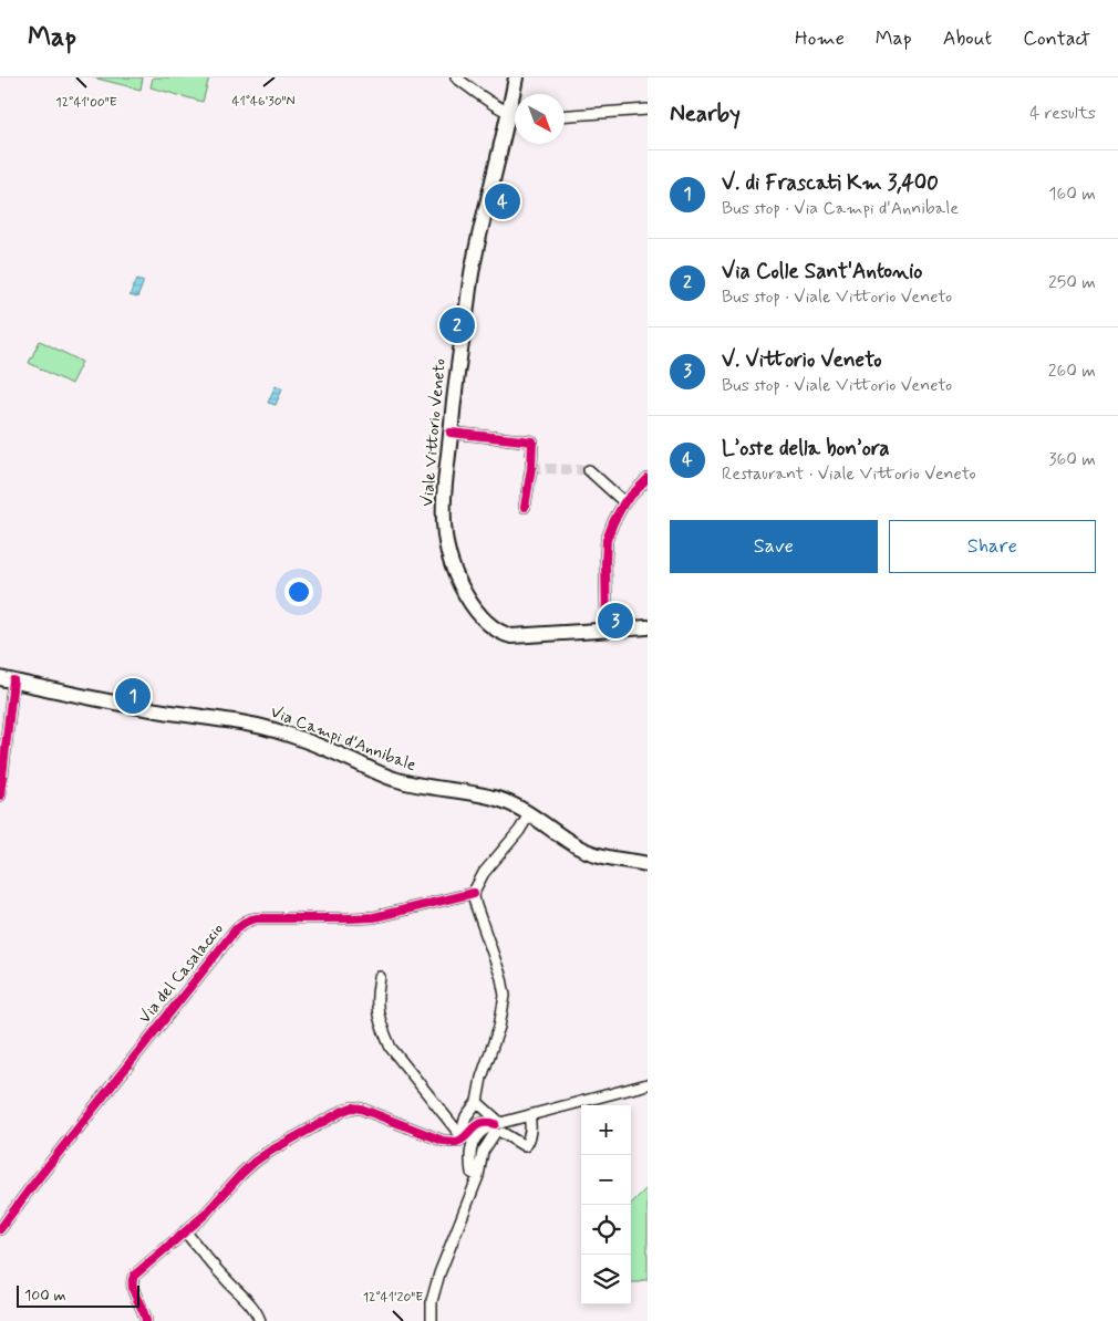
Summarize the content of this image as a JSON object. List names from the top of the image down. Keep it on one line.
{"streets":{"main road":["Viale Vittorio Veneto","Via Campi d'Annibale"],"street":["Via del Casalaccio"]},"scale_bar":"100 m","north":"bottom right","page":{"header":"Map","nav":["Home","Map","About","Contact"],"heading":["Nearby","4 results"],"list":[{"mark":"1","name":"V. di Frascati Km 3,400","note":"Bus stop · Via Campi d'Annibale","value":"160 m"},{"mark":"2","name":"Via Colle Sant'Antonio","note":"Bus stop · Viale Vittorio Veneto","value":"250 m"},{"mark":"3","name":"V. Vittorio Veneto","note":"Bus stop · Viale Vittorio Veneto","value":"260 m"},{"mark":"4","name":"L’oste della bon’ora","note":"Restaurant · Viale Vittorio Veneto","value":"360 m"}],"pins":["4","2","3","1"],"buttons":["Save","Share"],"map_buttons":["+","−"],"scale":"100 m"},"coordinates":["41°46'30\"N","12°41'00\"E","12°41'20\"E"]}
